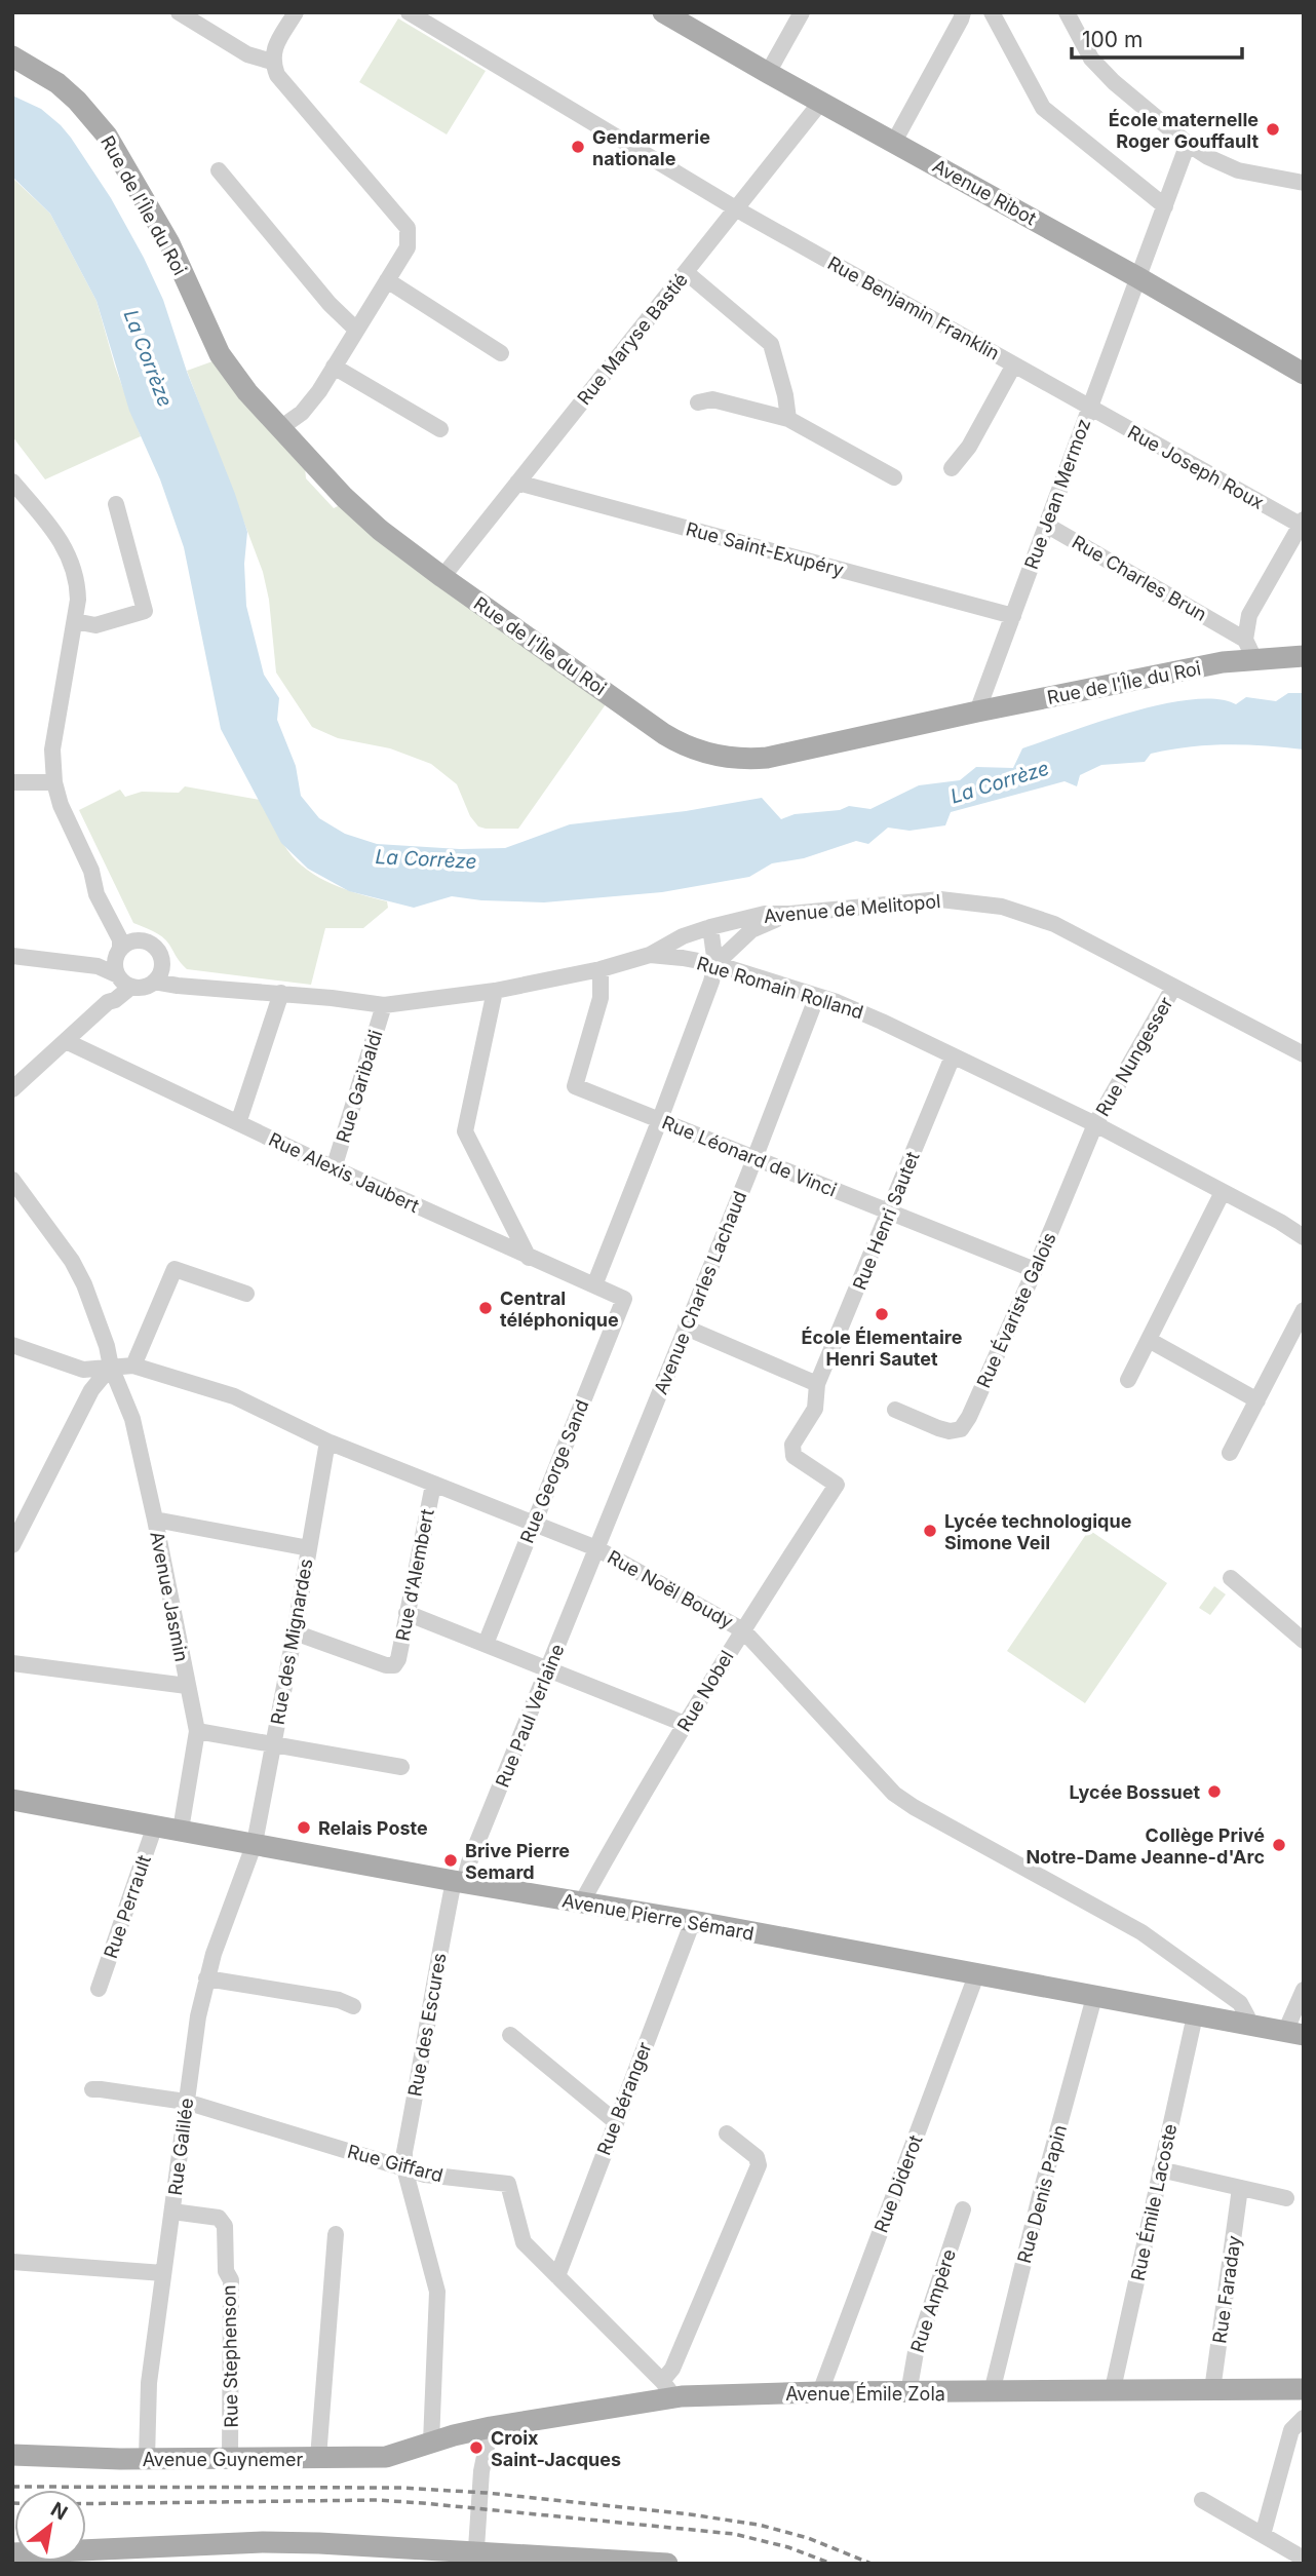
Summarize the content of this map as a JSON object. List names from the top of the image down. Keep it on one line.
{"streets":{"main road":["Avenue Ribot","Rue de l'Île du Roi","Avenue Pierre Sémard","Avenue Émile Zola","Avenue Guynemer"],"street":["Rue Benjamin Franklin","Rue Maryse Bastié","Rue Joseph Roux","Rue Jean Mermoz","Rue Saint-Exupéry","Rue Charles Brun","Avenue de Melitopol","Rue Romain Rolland","Rue Nungesser","Rue Garibaldi","Rue Léonard de Vinci","Rue Alexis Jaubert","Rue Henri Sautet","Avenue Charles Lachaud","Rue Évariste Galois","Rue George Sand","Rue d'Alembert","Rue Noël Boudy","Avenue Jasmin","Rue des Mignardes","Rue Nobel","Rue Paul Verlaine","Rue Perrault","Rue des Escures","Rue Béranger","Rue Galilée","Rue Giffard","Rue Diderot","Rue Denis Papin","Rue Émile Lacoste","Rue Faraday","Rue Ampère","Rue Stephenson"]},"crossings":[["Avenue Ribot","Rue Maryse Bastié"],["Avenue Ribot","Rue Jean Mermoz"],["Rue de l'Île du Roi","Rue Maryse Bastié"],["Rue de l'Île du Roi","Rue Jean Mermoz"],["Rue de l'Île du Roi","Rue Charles Brun"],["Rue Benjamin Franklin","Rue Maryse Bastié"],["Rue Benjamin Franklin","Rue Joseph Roux"],["Rue Benjamin Franklin","Rue Jean Mermoz"],["Rue Maryse Bastié","Rue Saint-Exupéry"],["Rue Joseph Roux","Rue Jean Mermoz"],["Rue Jean Mermoz","Rue Saint-Exupéry"],["Rue Jean Mermoz","Rue Charles Brun"],["Avenue de Melitopol","Rue Romain Rolland"],["Avenue de Melitopol","Rue Nungesser"],["Rue Romain Rolland","Rue Nungesser"],["Rue Romain Rolland","Rue Garibaldi"],["Rue Romain Rolland","Rue Léonard de Vinci"],["Rue Romain Rolland","Rue Henri Sautet"],["Rue Romain Rolland","Avenue Charles Lachaud"],["Rue Romain Rolland","Rue Évariste Galois"],["Rue Nungesser","Rue Évariste Galois"],["Rue Garibaldi","Rue Alexis Jaubert"],["Rue Léonard de Vinci","Rue Henri Sautet"],["Rue Léonard de Vinci","Avenue Charles Lachaud"],["Rue Léonard de Vinci","Rue Évariste Galois"],["Rue Alexis Jaubert","Rue George Sand"],["Rue Henri Sautet","Rue Nobel"],["Avenue Charles Lachaud","Rue Noël Boudy"],["Avenue Charles Lachaud","Rue Paul Verlaine"],["Rue George Sand","Rue Noël Boudy"],["Rue d'Alembert","Rue Noël Boudy"],["Rue d'Alembert","Rue des Mignardes"],["Rue Noël Boudy","Avenue Jasmin"],["Rue Noël Boudy","Rue des Mignardes"],["Rue Noël Boudy","Rue Nobel"],["Rue Noël Boudy","Rue Paul Verlaine"],["Rue Noël Boudy","Avenue Pierre Sémard"],["Avenue Jasmin","Avenue Pierre Sémard"],["Rue des Mignardes","Avenue Pierre Sémard"],["Rue des Mignardes","Rue Galilée"],["Rue Nobel","Avenue Pierre Sémard"],["Rue Paul Verlaine","Avenue Pierre Sémard"],["Rue Paul Verlaine","Rue des Escures"],["Rue Perrault","Avenue Pierre Sémard"],["Avenue Pierre Sémard","Rue des Escures"],["Avenue Pierre Sémard","Rue Béranger"],["Avenue Pierre Sémard","Rue Galilée"],["Avenue Pierre Sémard","Rue Diderot"],["Avenue Pierre Sémard","Rue Denis Papin"],["Avenue Pierre Sémard","Rue Émile Lacoste"],["Rue des Escures","Rue Giffard"],["Rue Béranger","Rue Giffard"],["Rue Galilée","Rue Giffard"],["Rue Galilée","Rue Stephenson"],["Rue Galilée","Avenue Guynemer"],["Rue Giffard","Avenue Émile Zola"],["Rue Diderot","Avenue Émile Zola"],["Rue Denis Papin","Avenue Émile Zola"],["Rue Émile Lacoste","Avenue Émile Zola"],["Rue Faraday","Avenue Émile Zola"],["Rue Ampère","Avenue Émile Zola"],["Rue Stephenson","Avenue Guynemer"],["Avenue Émile Zola","Avenue Guynemer"]],"water":["La Corrèze"],"places":["École maternelle Roger Gouffault","Gendarmerie nationale","Central téléphonique","École Élementaire Henri Sautet","Lycée technologique Simone Veil","Lycée Bossuet","Relais Poste","Collège Privé Notre-Dame Jeanne-d'Arc","Brive Pierre Semard","Croix Saint-Jacques"],"scale_bar":"100 m","north":"top right"}
